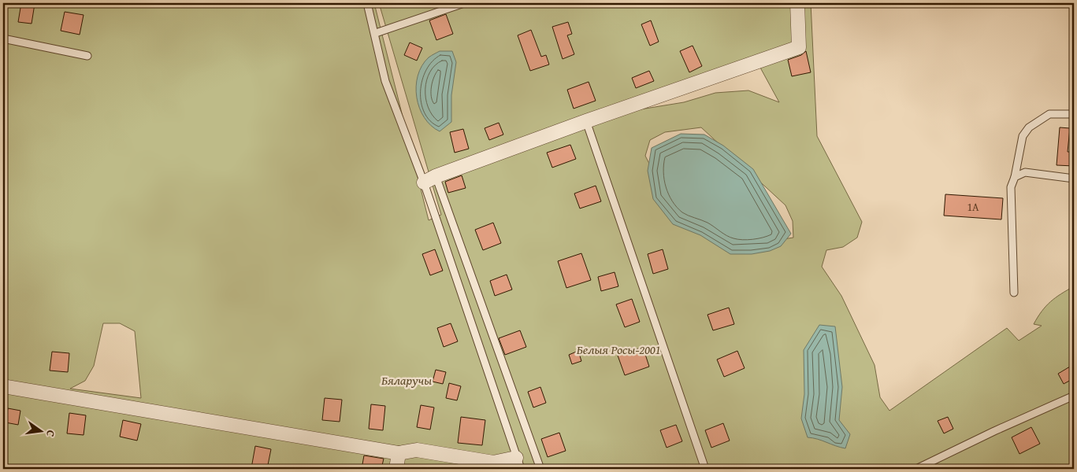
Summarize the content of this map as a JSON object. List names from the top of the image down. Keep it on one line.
{"parks":["Белыя Росы-2001","Бяларучы"],"house_numbers":["1А"],"north":"right"}
